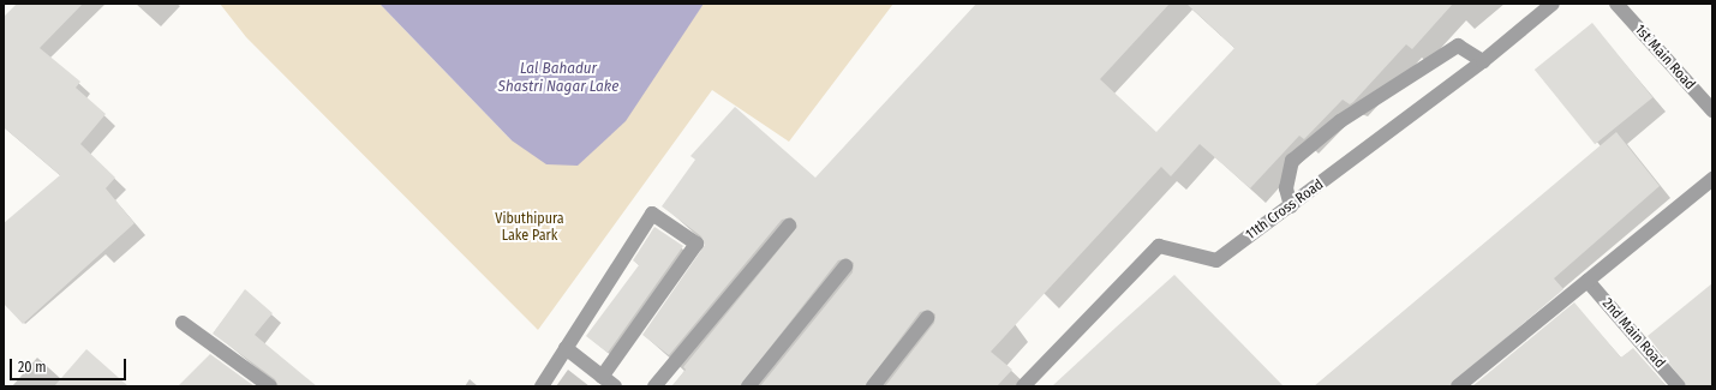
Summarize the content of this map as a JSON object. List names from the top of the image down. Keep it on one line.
{"streets":{"street":["1st Main Road","11th Cross Road","2nd Main Road"]},"water":["Lal Bahadur Shastri Nagar Lake"],"parks":["Vibuthipura Lake Park"],"scale_bar":"20 m"}
